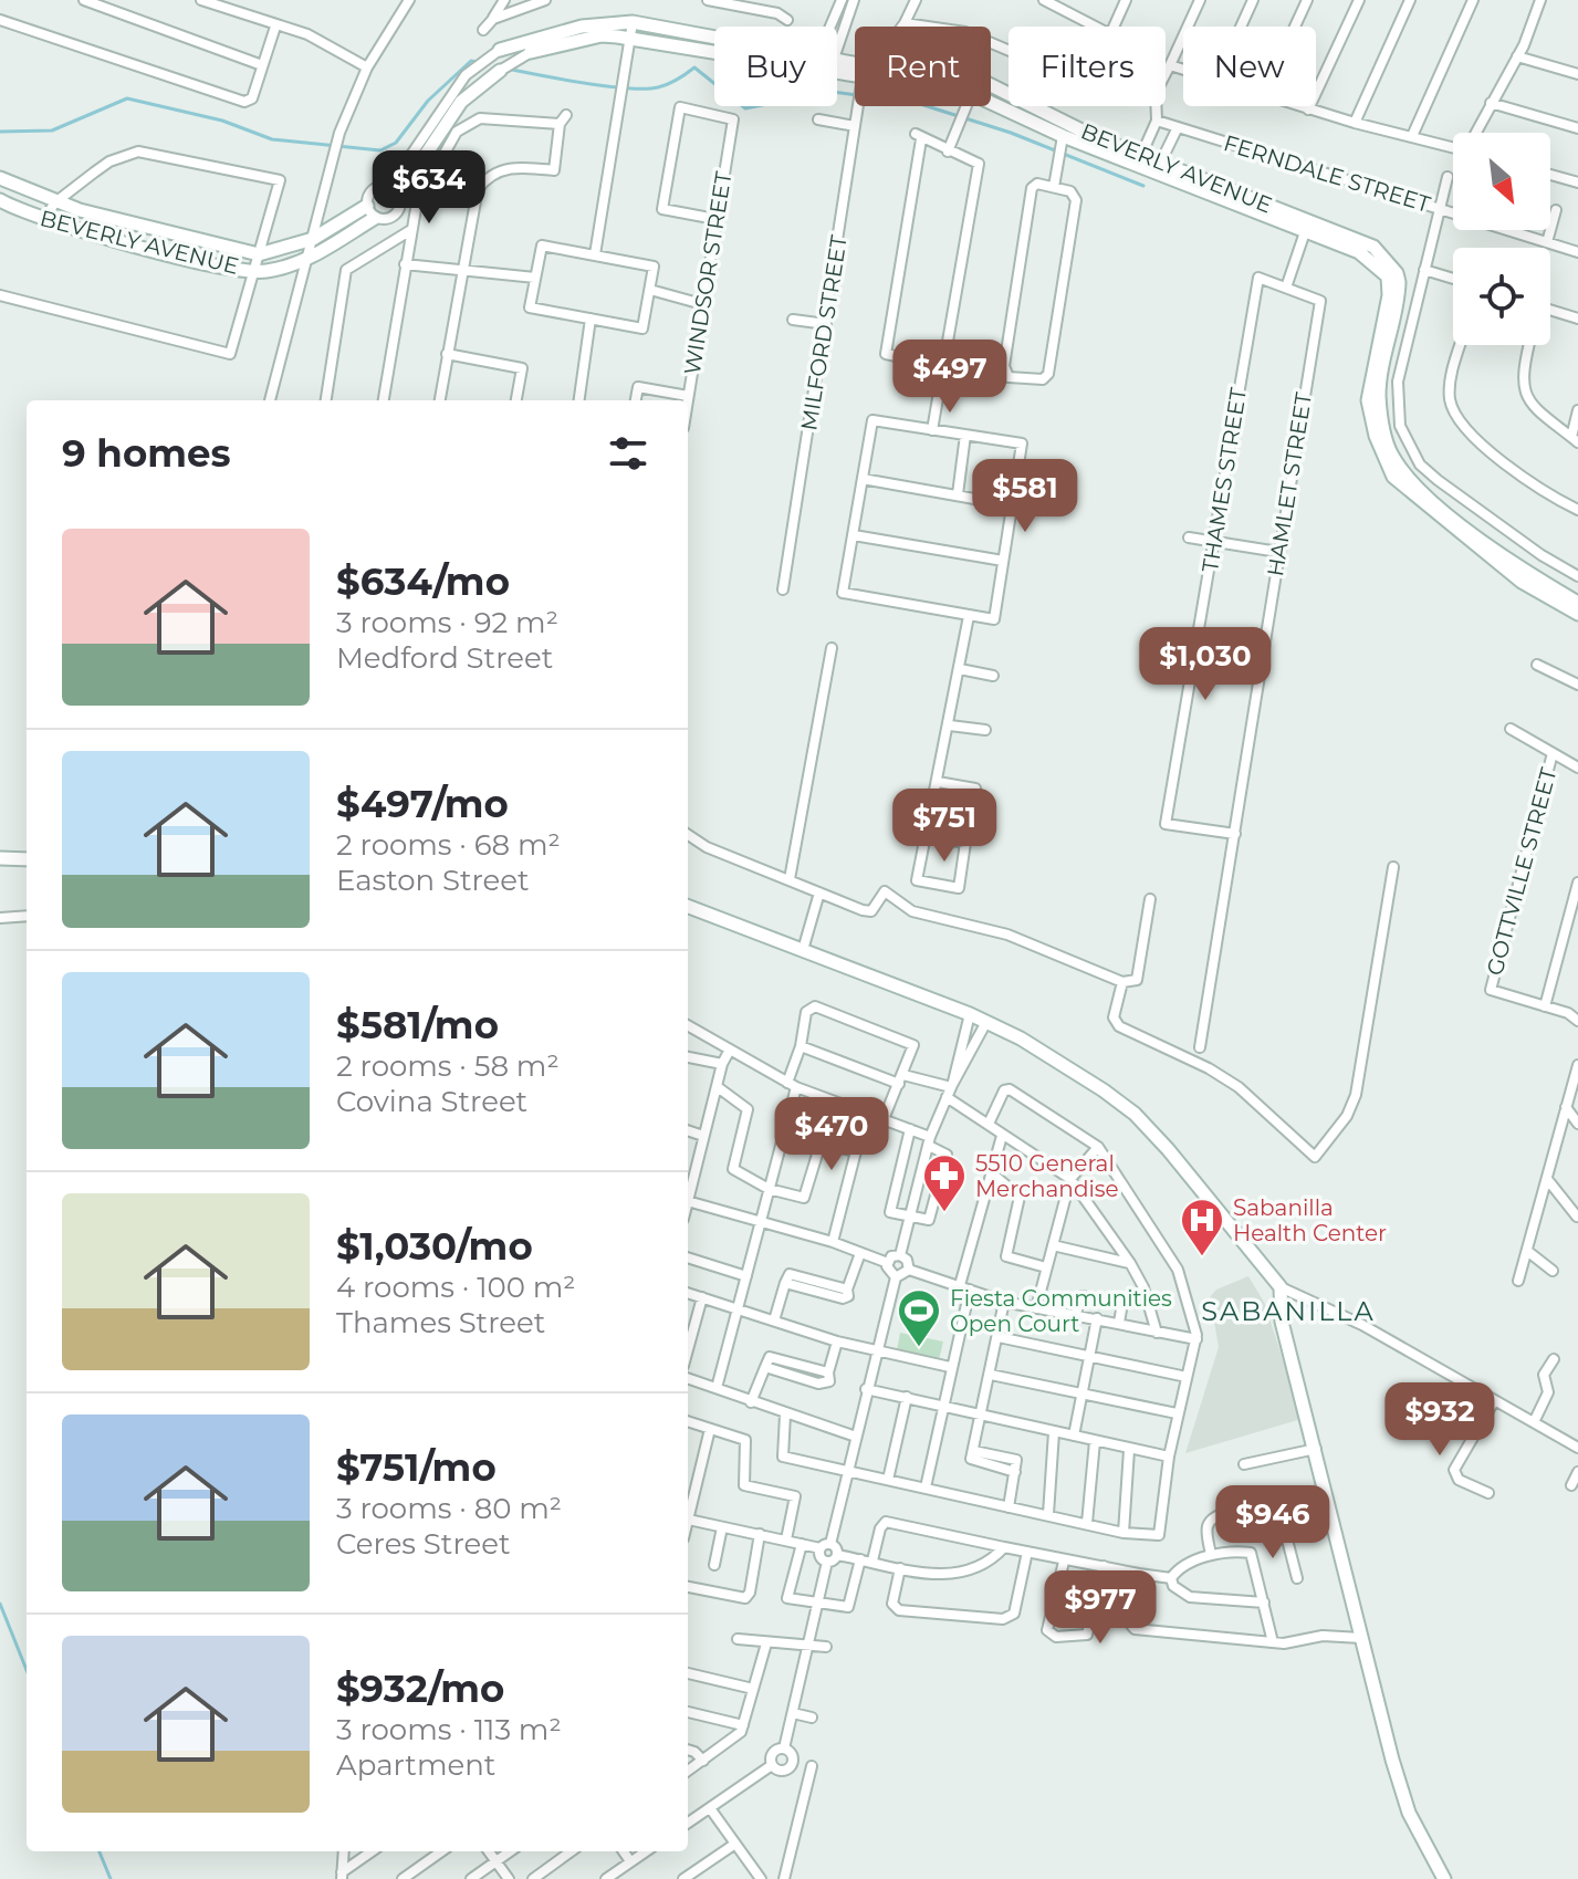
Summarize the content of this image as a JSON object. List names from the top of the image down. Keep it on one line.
{"streets":{"street":["BEVERLY AVENUE","FERNDALE STREET","WINDSOR STREET","MILFORD STREET","THAMES STREET","HAMLET STREET","GOTTVILLE STREET"]},"crossings":[["THAMES STREET","HAMLET STREET"]],"districts":["SABANILLA"],"places":{"pharmacy":["5510 General Merchandise"],"hospital":["Sabanilla Health Center"],"sports":["Fiesta Communities Open Court"]},"north":"bottom right","page":{"chip":["Buy","Rent","Filters","New"],"price":["$634","$497","$581","$1,030","$751","$470","$932","$946","$977"],"heading":"9 homes","list":[{"name":"$634/mo","note":"3 rooms · 92 m² · Medford Street"},{"name":"$497/mo","note":"2 rooms · 68 m² · Easton Street"},{"name":"$581/mo","note":"2 rooms · 58 m² · Covina Street"},{"name":"$1,030/mo","note":"4 rooms · 100 m² · Thames Street"},{"name":"$751/mo","note":"3 rooms · 80 m² · Ceres Street"},{"name":"$932/mo","note":"3 rooms · 113 m² · Apartment"}]}}
